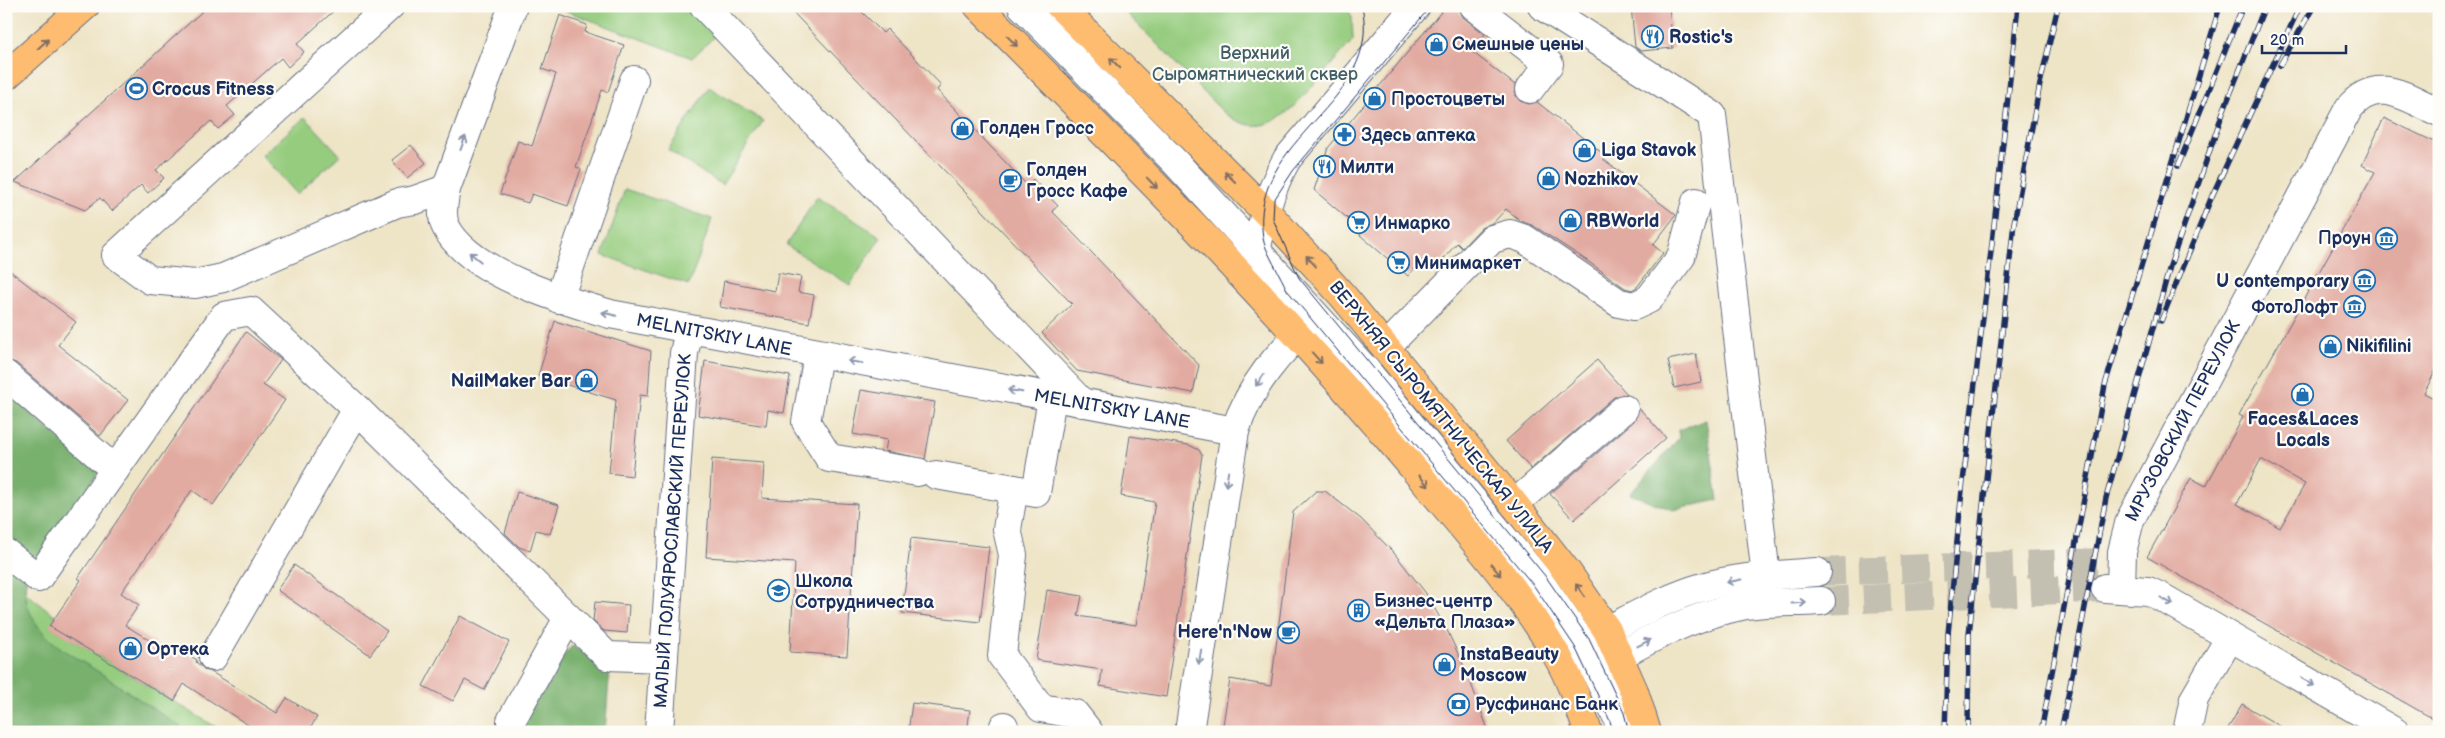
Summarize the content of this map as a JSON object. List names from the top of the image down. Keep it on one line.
{"streets":{"main road":["ВЕРХНЯЯ СЫРОМЯТНИЧЕСКАЯ УЛИЦА"],"street":["MELNITSKIY LANE","МРУЗОВСКИЙ ПЕРЕУЛОК","МАЛЫЙ ПОЛУЯРОСЛАВСКИЙ ПЕРЕУЛОК"]},"crossings":[["MELNITSKIY LANE","МАЛЫЙ ПОЛУЯРОСЛАВСКИЙ ПЕРЕУЛОК"]],"parks":["Верхний Сыромятнический сквер"],"places":{"restaurant":["Rostic's","Милти"],"shop":["Смешные цены","Простоцветы","Голден Гросс","Liga Stavok","Nozhikov","RBWorld","Nikifilini","NailMaker Bar","Faces&Laces Locals","Ортека","InstaBeauty Moscow"],"sports":["Crocus Fitness"],"pharmacy":["Здесь аптека"],"cafe":["Голден Гросс Кафе","Here'n'Now"],"supermarket":["Инмарко","Минимаркет"],"museum":["Проун","U contemporary","ФотоЛофт"],"school or university":["Школа Сотрудничества"],"building":["Бизнес-центр «Дельта Плаза»"],"bank":["Русфинанс Банк"]},"scale_bar":"20 m"}
